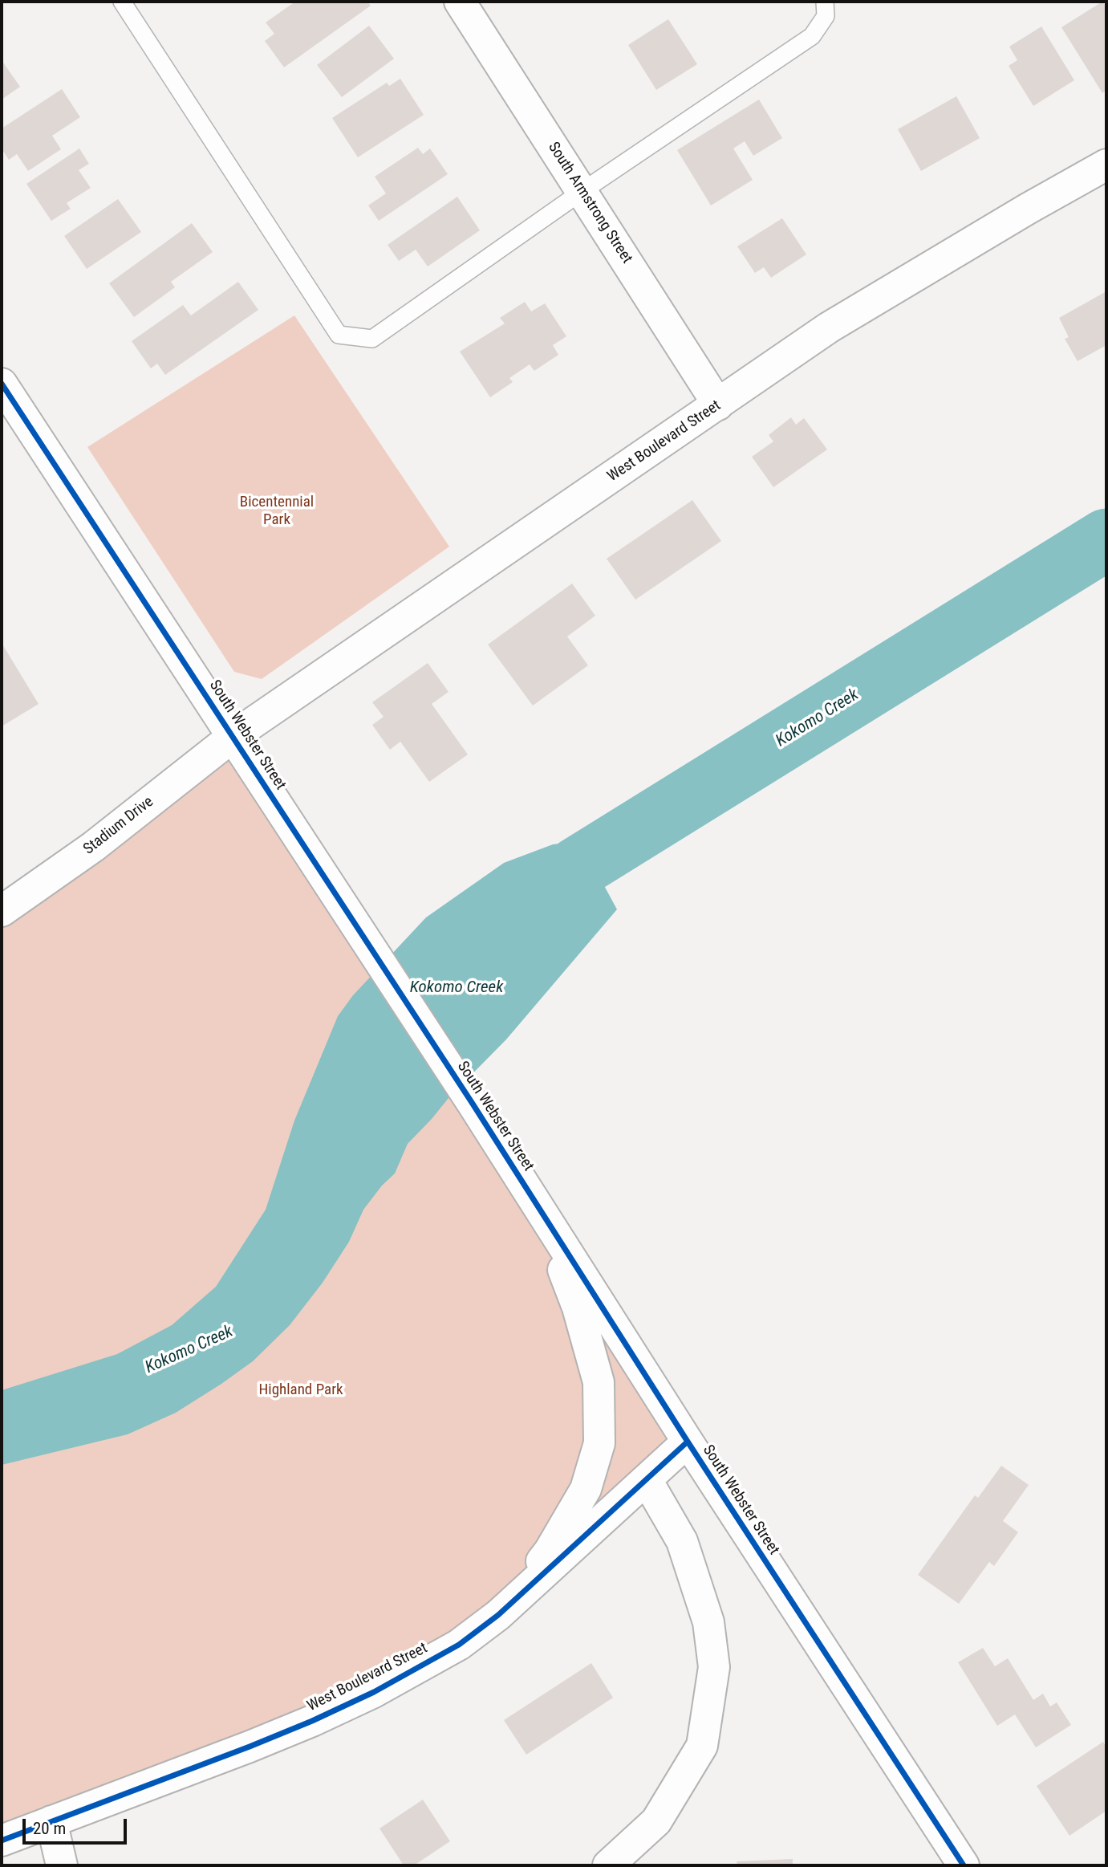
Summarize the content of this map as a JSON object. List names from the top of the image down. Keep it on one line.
{"streets":{"street":["South Armstrong Street","West Boulevard Street","South Webster Street","Stadium Drive"]},"crossings":[["South Armstrong Street","West Boulevard Street"],["West Boulevard Street","South Webster Street"],["West Boulevard Street","Stadium Drive"],["South Webster Street","Stadium Drive"]],"water":["Kokomo Creek"],"parks":["Bicentennial Park","Highland Park"],"scale_bar":"20 m"}
